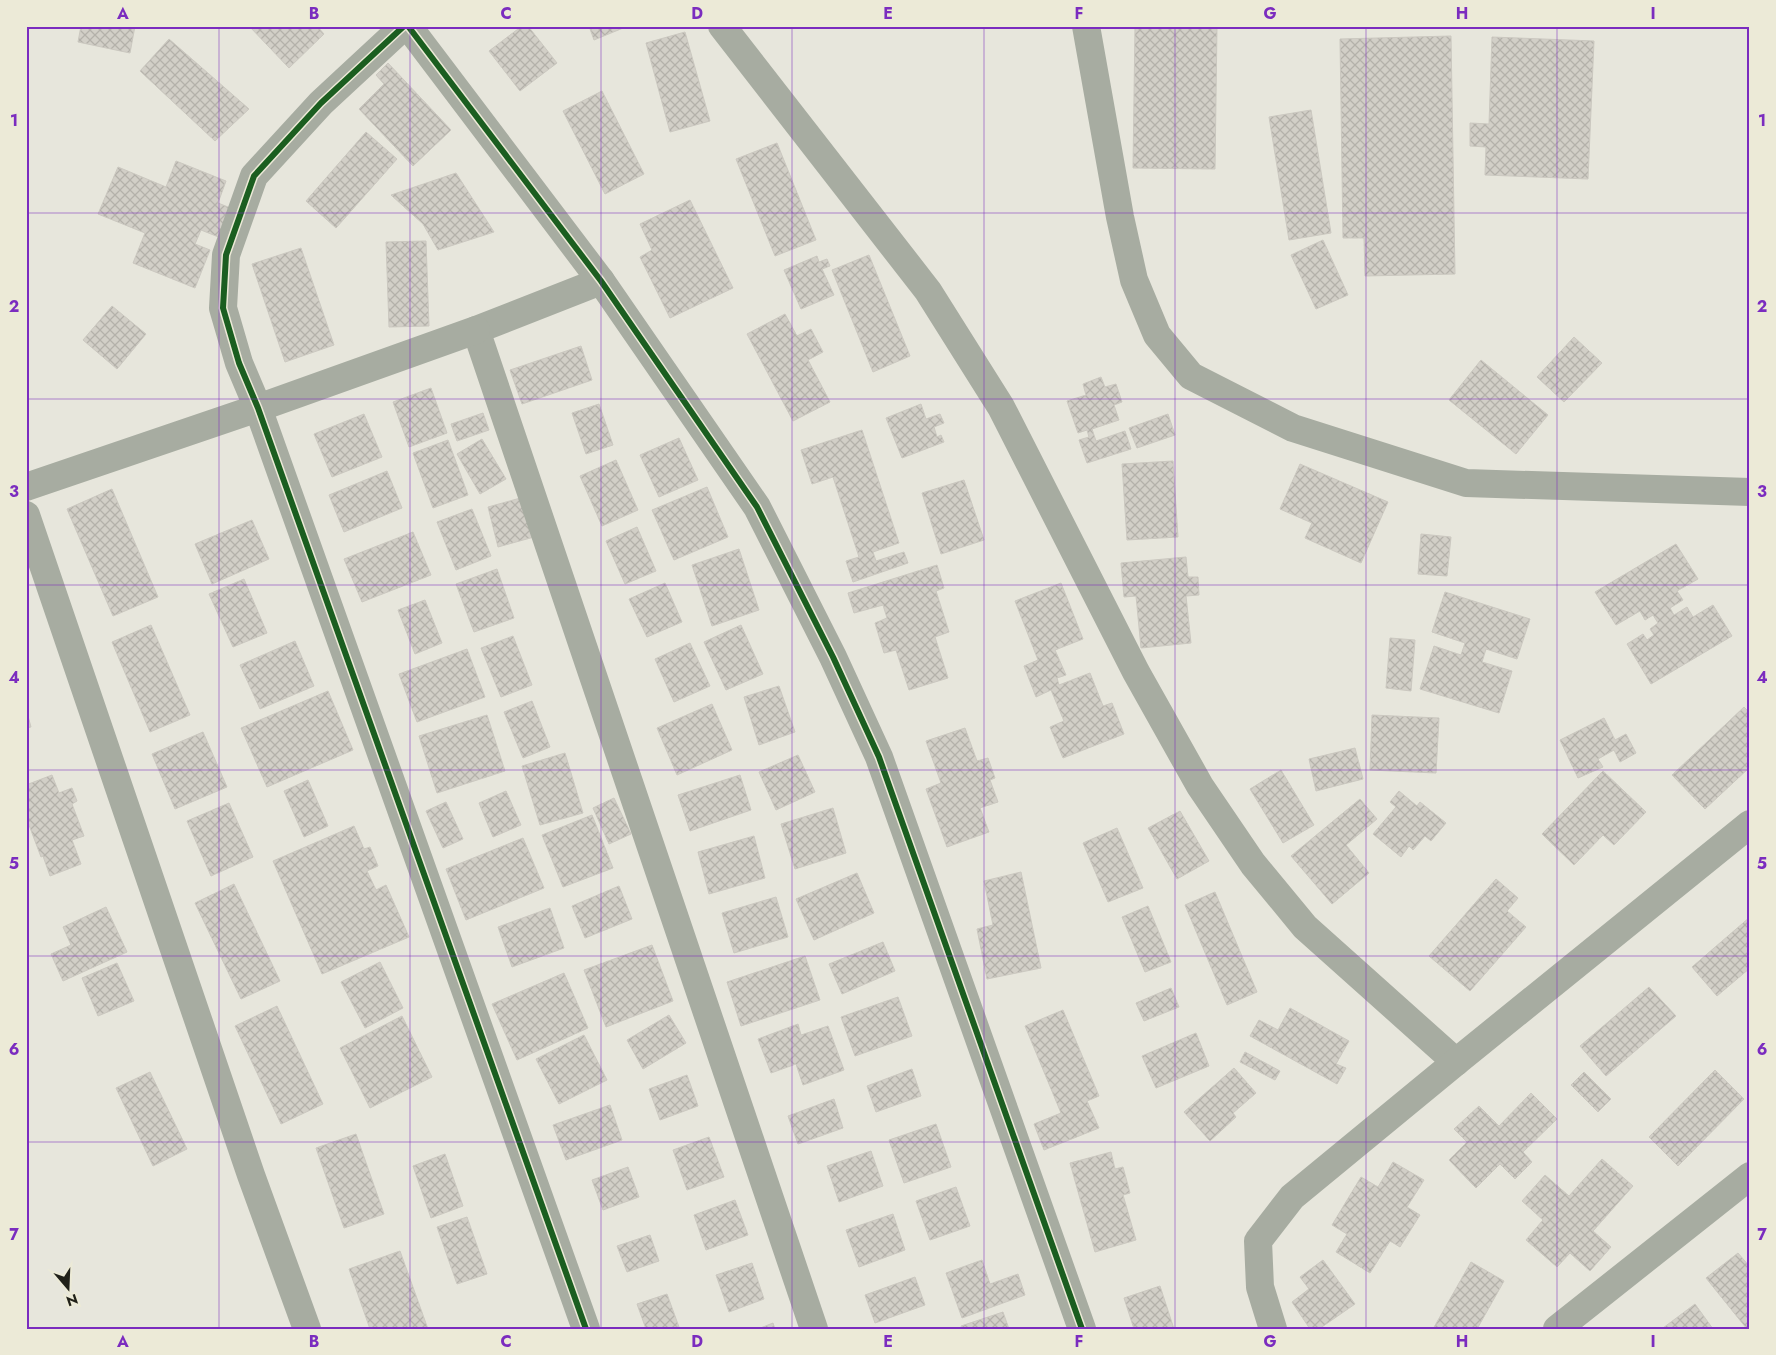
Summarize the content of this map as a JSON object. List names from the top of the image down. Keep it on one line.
{"north":"bottom","grid":{"columns":["A","B","C","D","E","F","G","H","I"],"rows":["1","2","3","4","5","6","7"]}}
